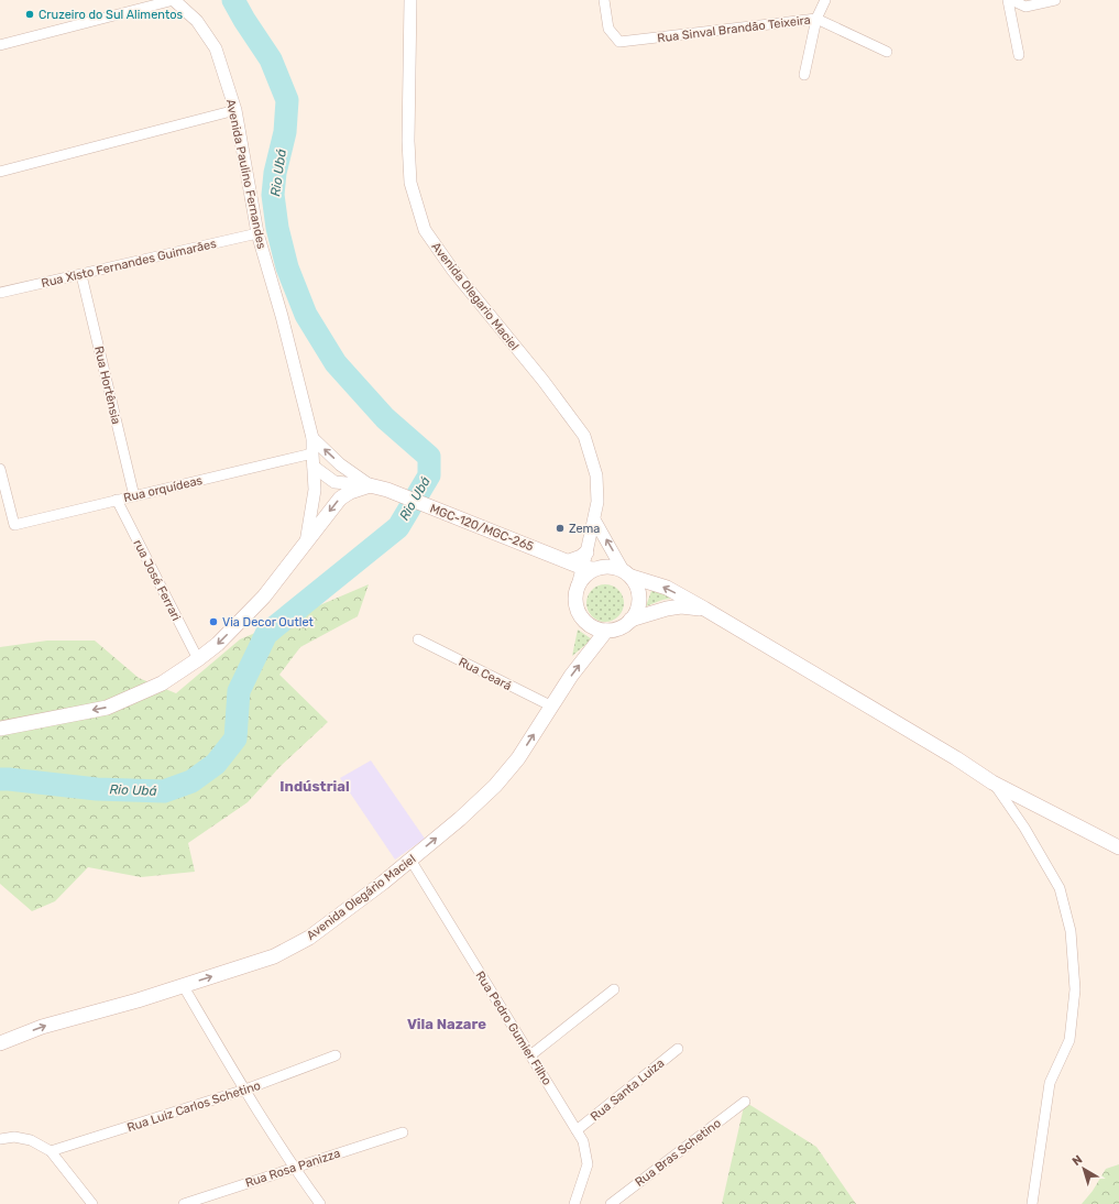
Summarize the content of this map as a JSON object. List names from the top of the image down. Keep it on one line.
{"streets":{"main road":["Avenida Paulino Fernandes","MGC-120/MGC-265","Avenida Olegário Maciel"],"street":["Rua Sinval Brandão Teixeira","Rua Xisto Fernandes Guimarães","Avenida Olegario Maciel","Rua Hortênsia","Rua orquídeas","rua José Ferrari","Rua Ceará","Rua Pedro Gumier Filho","Rua Santa Luiza","Rua Luiz Carlos Schetino","Rua Bras Schetino","Rua Rosa Panizza"]},"crossings":[["Avenida Paulino Fernandes","Rua Xisto Fernandes Guimarães"],["Avenida Paulino Fernandes","Rua orquídeas"],["Avenida Paulino Fernandes","MGC-120/MGC-265"],["Avenida Paulino Fernandes","rua José Ferrari"],["Rua Xisto Fernandes Guimarães","Rua Hortênsia"],["Avenida Olegario Maciel","Avenida Olegário Maciel"],["Rua Hortênsia","Rua orquídeas"],["Rua orquídeas","rua José Ferrari"],["Rua Ceará","Avenida Olegário Maciel"],["Avenida Olegário Maciel","Rua Pedro Gumier Filho"],["Rua Pedro Gumier Filho","Rua Santa Luiza"]],"one_way":["Avenida Paulino Fernandes","Avenida Olegário Maciel"],"districts":["Indústrial","Vila Nazare"],"water":["Rio Ubá"],"places":["Cruzeiro do Sul Alimentos","Zema","Via Decor Outlet"],"north":"top left"}
